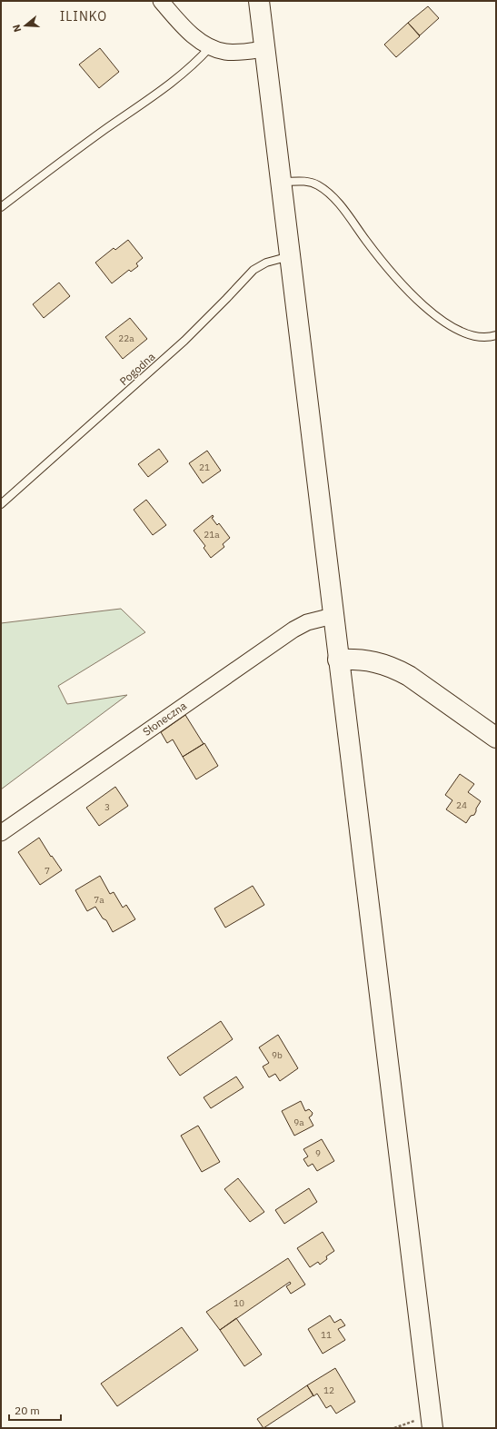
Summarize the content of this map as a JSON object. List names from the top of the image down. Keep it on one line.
{"streets":{"street":["Słoneczna"],"lane":["Pogodna"]},"districts":["ILINKO"],"house_numbers":["22a","21","21a","24","3","7","7a","9b","9a","9","10","11","12"],"scale_bar":"20 m","north":"left"}
